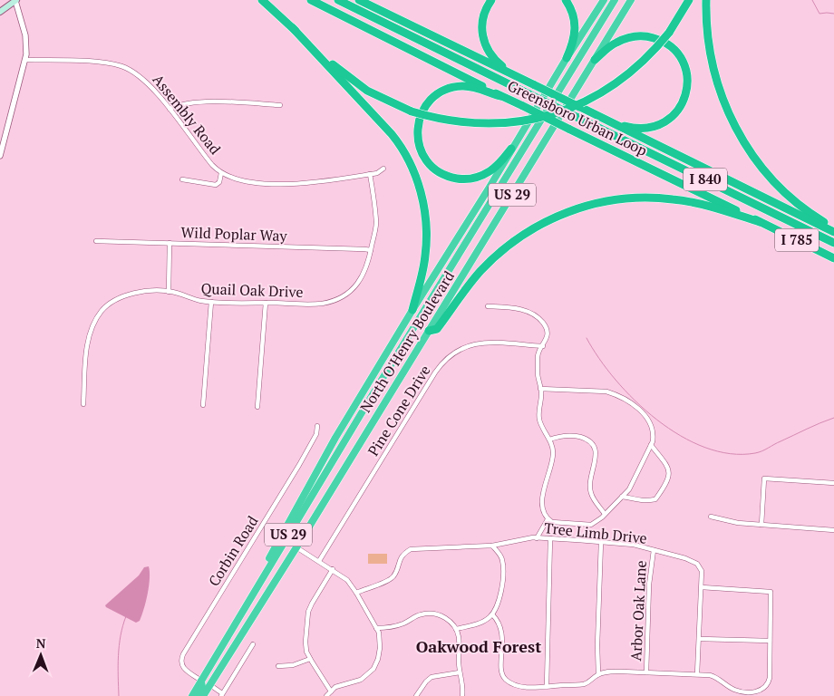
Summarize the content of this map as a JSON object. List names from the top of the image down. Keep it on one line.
{"streets":{"highway":["Greensboro Urban Loop","I 840","US 29","I 785","North O'Henry Boulevard"],"street":["Assembly Road","Wild Poplar Way","Quail Oak Drive","Pine Cone Drive","Tree Limb Drive","Corbin Road","Arbor Oak Lane"]},"crossings":[["Assembly Road","Quail Oak Drive"],["Wild Poplar Way","Quail Oak Drive"],["North O'Henry Boulevard","Corbin Road"],["Tree Limb Drive","Arbor Oak Lane"]],"districts":["Oakwood Forest"],"north":"top"}
